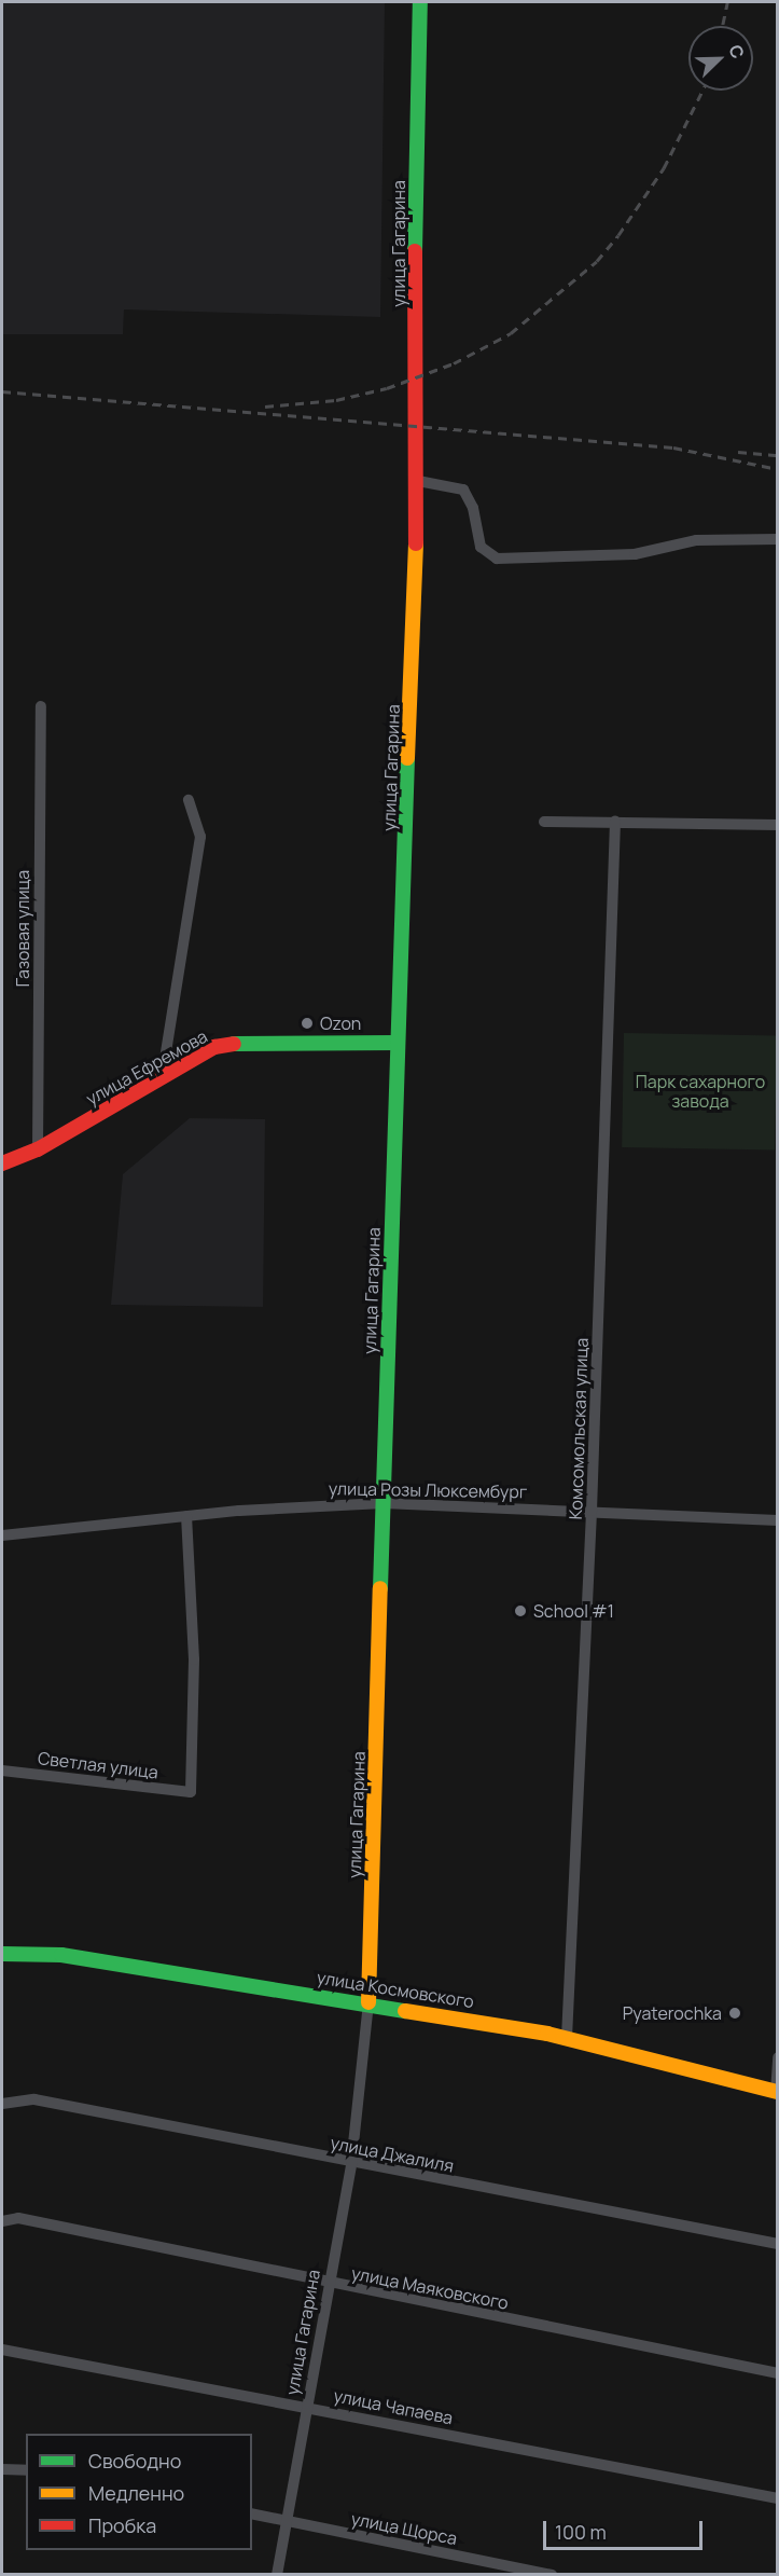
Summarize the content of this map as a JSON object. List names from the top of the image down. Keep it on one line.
{"streets":{"street":["улица Гагарина","Газовая улица","улица Ефремова","Комсомольская улица","улица Розы Люксембург","Светлая улица","улица Космовского","улица Джалиля","улица Маяковского","улица Чапаева","улица Щорса"]},"crossings":[["улица Гагарина","улица Ефремова"],["улица Гагарина","улица Розы Люксембург"],["улица Гагарина","улица Космовского"],["улица Гагарина","улица Джалиля"],["улица Гагарина","улица Маяковского"],["улица Гагарина","улица Чапаева"],["улица Гагарина","улица Щорса"],["Газовая улица","улица Ефремова"],["Комсомольская улица","улица Розы Люксембург"],["Комсомольская улица","улица Космовского"],["улица Розы Люксембург","Светлая улица"]],"parks":["Парк сахарного завода"],"places":["Ozon","School #1","Pyaterochka"],"legend":["Свободно","Медленно","Пробка"],"scale_bar":"100 m","north":"top right"}
